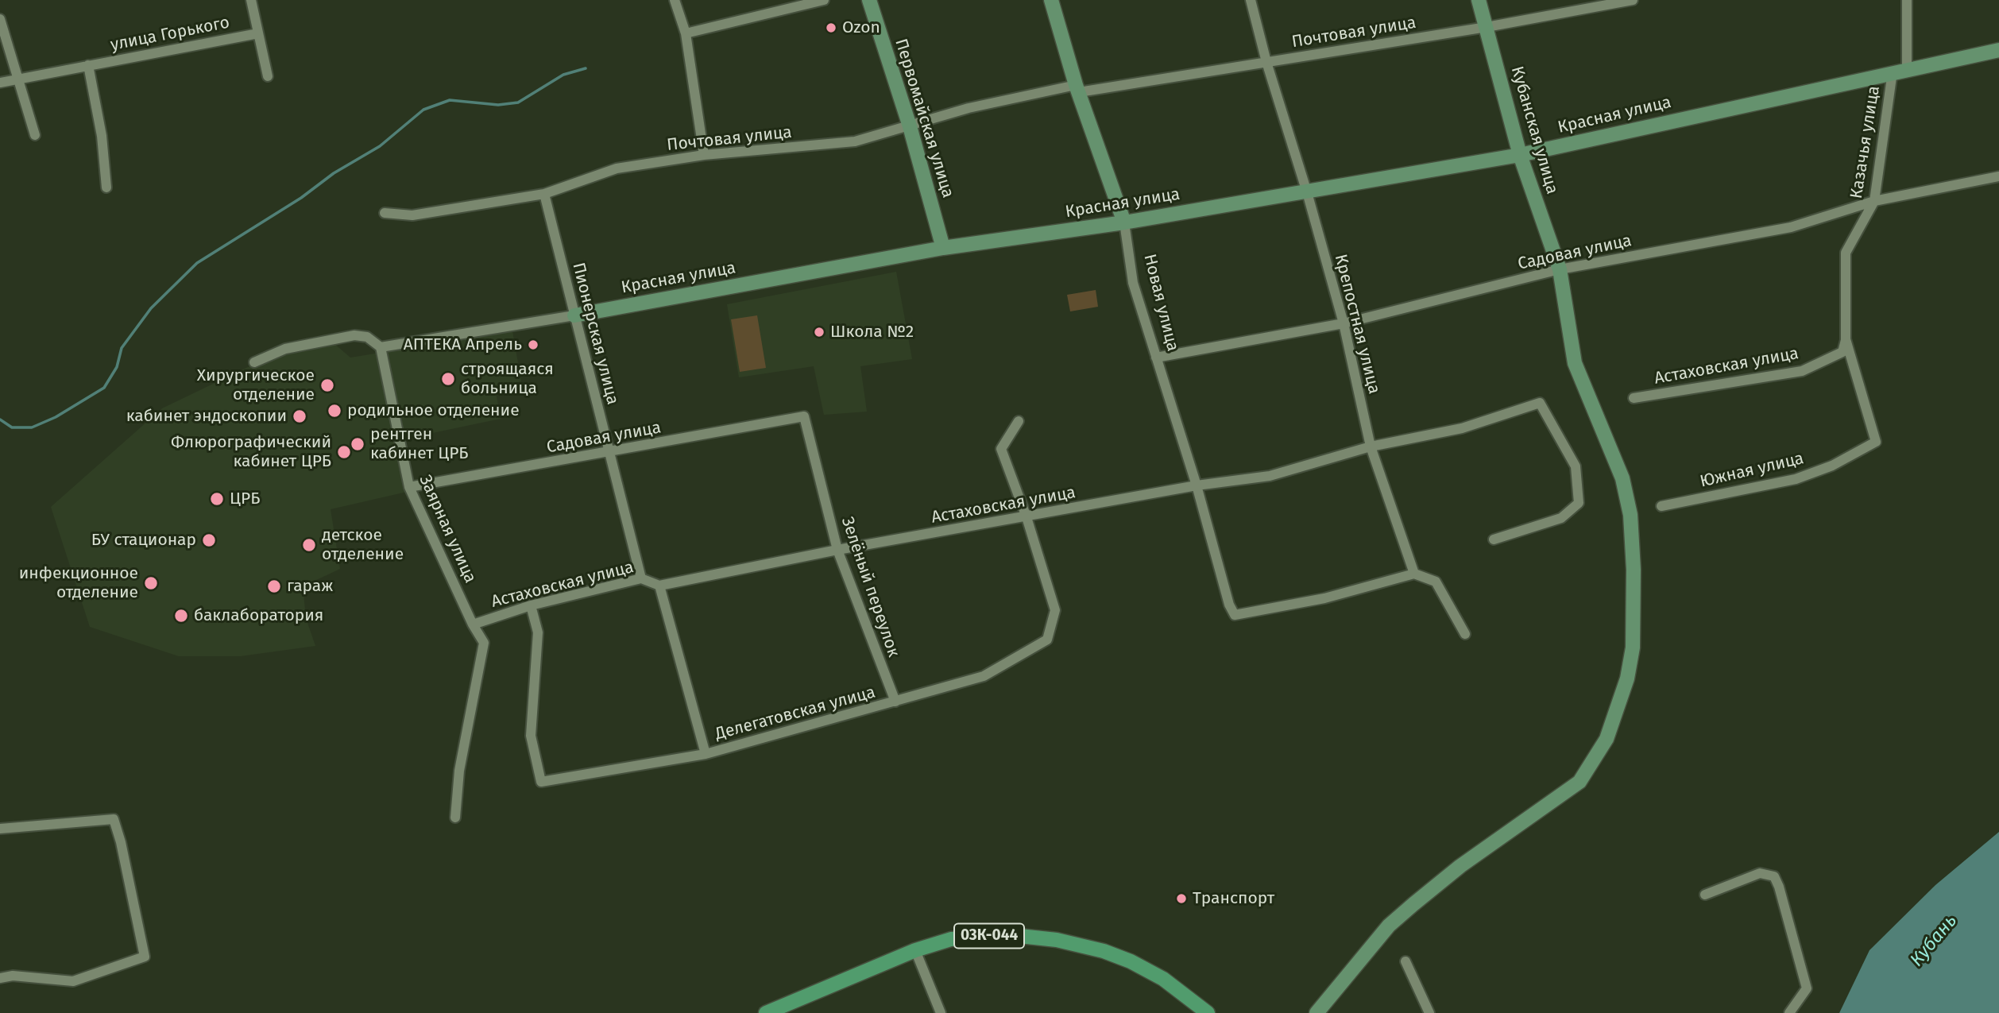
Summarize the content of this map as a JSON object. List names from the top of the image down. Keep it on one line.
{"streets":{"main road":["03К-044"],"street":["Почтовая улица","улица Горького","Красная улица","Первомайская улица","Кубанская улица","Казачья улица","Садовая улица","Новая улица","Крепостная улица","Пионерская улица","Астаховская улица","Южная улица","Заярная улица","Зелёный переулок","Делегатовская улица"]},"crossings":[["Почтовая улица","Первомайская улица"],["Почтовая улица","Кубанская улица"],["Почтовая улица","Новая улица"],["Почтовая улица","Крепостная улица"],["Почтовая улица","Пионерская улица"],["Красная улица","Первомайская улица"],["Красная улица","Кубанская улица"],["Красная улица","Казачья улица"],["Красная улица","Новая улица"],["Красная улица","Крепостная улица"],["Красная улица","Пионерская улица"],["Красная улица","Заярная улица"],["Кубанская улица","Садовая улица"],["Казачья улица","Садовая улица"],["Казачья улица","Астаховская улица"],["Казачья улица","Южная улица"],["Садовая улица","Новая улица"],["Садовая улица","Крепостная улица"],["Садовая улица","Пионерская улица"],["Садовая улица","Заярная улица"],["Садовая улица","Зелёный переулок"],["Новая улица","Крепостная улица"],["Новая улица","Астаховская улица"],["Крепостная улица","Астаховская улица"],["Пионерская улица","Астаховская улица"],["Астаховская улица","Заярная улица"],["Астаховская улица","Зелёный переулок"],["Астаховская улица","Делегатовская улица"],["Зелёный переулок","Делегатовская улица"]],"water":["Кубань"],"places":["Ozon","Школа №2","АПТЕКА Апрель","строящаяся больница","Хирургическое отделение","родильное отделение","кабинет эндоскопии","рентген кабинет ЦРБ","Флюрографический кабинет ЦРБ","ЦРБ","БУ стационар","детское отделение","инфекционное отделение","гараж","баклаборатория","Транспорт"]}
